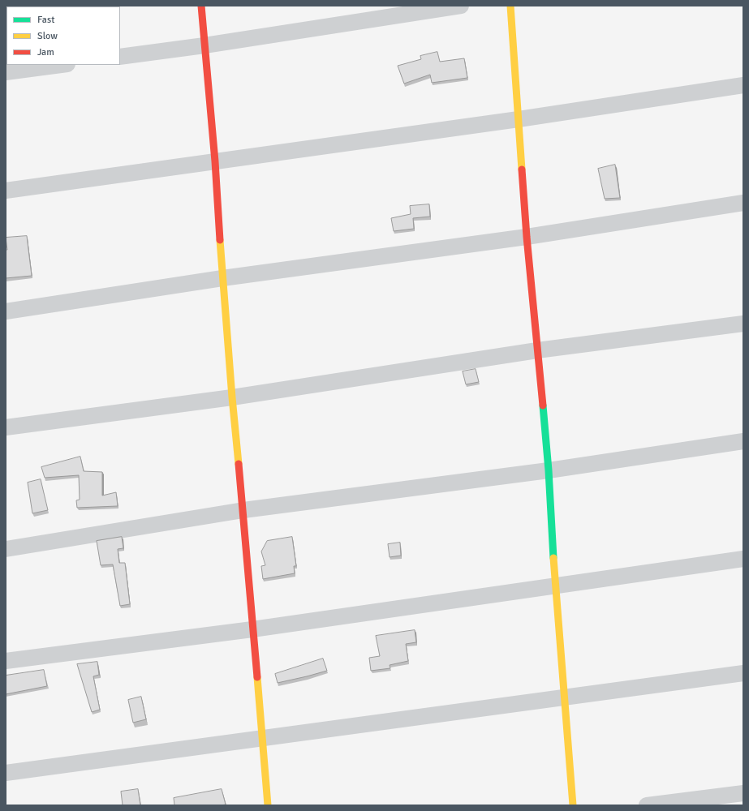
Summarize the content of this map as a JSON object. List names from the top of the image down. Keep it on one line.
{"legend":["Fast","Slow","Jam"]}
